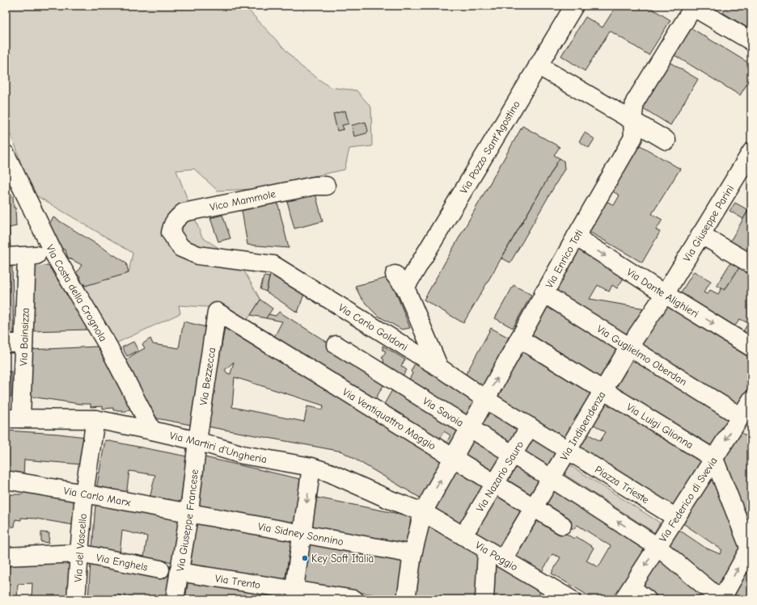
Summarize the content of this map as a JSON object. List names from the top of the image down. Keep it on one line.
{"streets":{"street":["Via Pozzo Sant'Agostino","Vico Mammole","Via Giuseppe Parini","Via Enrico Toti","Via Dante Alighieri","Via Costa della Crognola","Via Carlo Goldoni","Via Bainsizza","Via Guglielmo Oberdan","Via Bezzecca","Via Savoia","Via Ventiquattro Maggio","Via Indipendenza","Via Luigi Glionna","Via Martiri d'Ungheria","Via Nazario Sauro","Piazza Trieste","Via Carlo Marx","Via Federico di Svevia","Via Giuseppe Francese","Via Sidney Sonnino","Via del Vascello","Via Poggio","Via Enghels","Via Trento"]},"crossings":[["Via Pozzo Sant'Agostino","Via Carlo Goldoni"],["Vico Mammole","Via Carlo Goldoni"],["Via Giuseppe Parini","Via Dante Alighieri"],["Via Giuseppe Parini","Via Indipendenza"],["Via Enrico Toti","Via Dante Alighieri"],["Via Enrico Toti","Via Carlo Goldoni"],["Via Enrico Toti","Via Guglielmo Oberdan"],["Via Enrico Toti","Via Savoia"],["Via Enrico Toti","Via Ventiquattro Maggio"],["Via Enrico Toti","Via Luigi Glionna"],["Via Enrico Toti","Via Martiri d'Ungheria"],["Via Enrico Toti","Via Sidney Sonnino"],["Via Enrico Toti","Via Poggio"],["Via Dante Alighieri","Via Indipendenza"],["Via Costa della Crognola","Via Martiri d'Ungheria"],["Via Carlo Goldoni","Via Indipendenza"],["Via Carlo Goldoni","Via Nazario Sauro"],["Via Carlo Goldoni","Piazza Trieste"],["Via Bainsizza","Via Martiri d'Ungheria"],["Via Guglielmo Oberdan","Via Indipendenza"],["Via Guglielmo Oberdan","Via Federico di Svevia"],["Via Bezzecca","Via Ventiquattro Maggio"],["Via Bezzecca","Via Martiri d'Ungheria"],["Via Bezzecca","Via Giuseppe Francese"],["Via Savoia","Via Indipendenza"],["Via Savoia","Via Nazario Sauro"],["Via Ventiquattro Maggio","Via Indipendenza"],["Via Ventiquattro Maggio","Via Nazario Sauro"],["Via Indipendenza","Via Luigi Glionna"],["Via Indipendenza","Piazza Trieste"],["Via Indipendenza","Via Poggio"],["Via Luigi Glionna","Via Federico di Svevia"],["Via Martiri d'Ungheria","Via Giuseppe Francese"],["Via Martiri d'Ungheria","Via del Vascello"],["Via Martiri d'Ungheria","Via Poggio"],["Piazza Trieste","Via Federico di Svevia"],["Via Carlo Marx","Via Giuseppe Francese"],["Via Carlo Marx","Via Sidney Sonnino"],["Via Carlo Marx","Via del Vascello"],["Via Giuseppe Francese","Via Sidney Sonnino"],["Via Giuseppe Francese","Via Trento"],["Via del Vascello","Via Enghels"]],"one_way":["Via Federico di Svevia"],"places":["Key Soft Italia"]}
